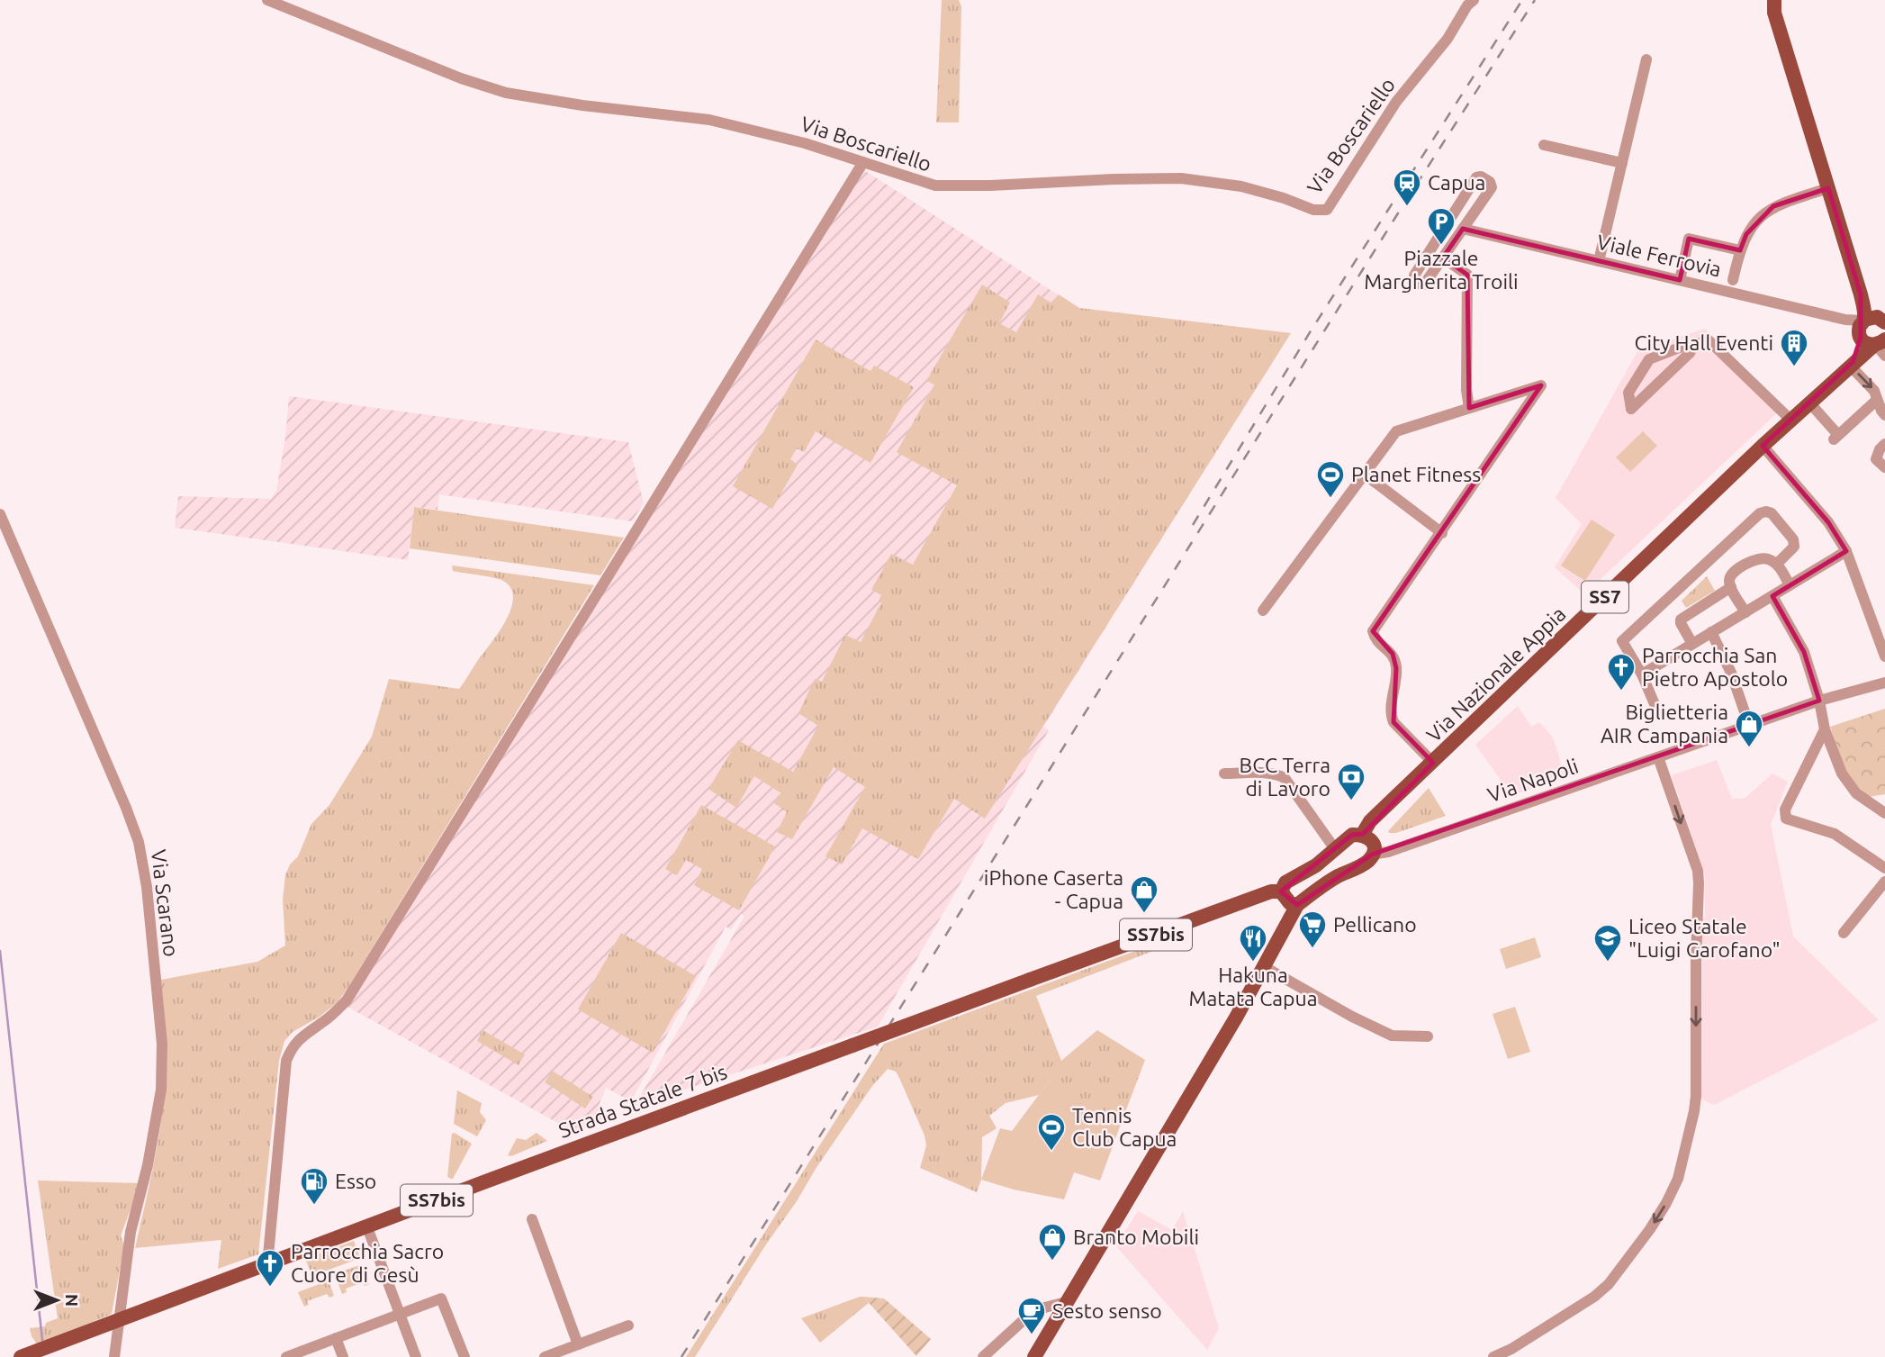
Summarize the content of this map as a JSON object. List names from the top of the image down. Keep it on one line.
{"streets":{"main road":["SS7","Via Nazionale Appia","SS7bis","Strada Statale 7 bis"],"street":["Via Boscariello","Viale Ferrovia","Via Napoli","Via Scarano"]},"crossings":[["Viale Ferrovia","Via Nazionale Appia"],["Via Nazionale Appia","Strada Statale 7 bis"],["Via Scarano","Strada Statale 7 bis"]],"places":{"station":["Capua"],"parking":["Piazzale Margherita Troili"],"building":["City Hall Eventi"],"sports":["Planet Fitness","Tennis Club Capua"],"church":["Parrocchia San Pietro Apostolo","Parrocchia Sacro Cuore di Gesù"],"shop":["Biglietteria AIR Campania","iPhone Caserta - Capua","Branto Mobili"],"bank":["BCC Terra di Lavoro"],"supermarket":["Pellicano"],"restaurant":["Hakuna Matata Capua"],"school or university":["Liceo Statale \"Luigi Garofano\""],"fuel station":["Esso"],"cafe":["Sesto senso"]},"north":"right"}
